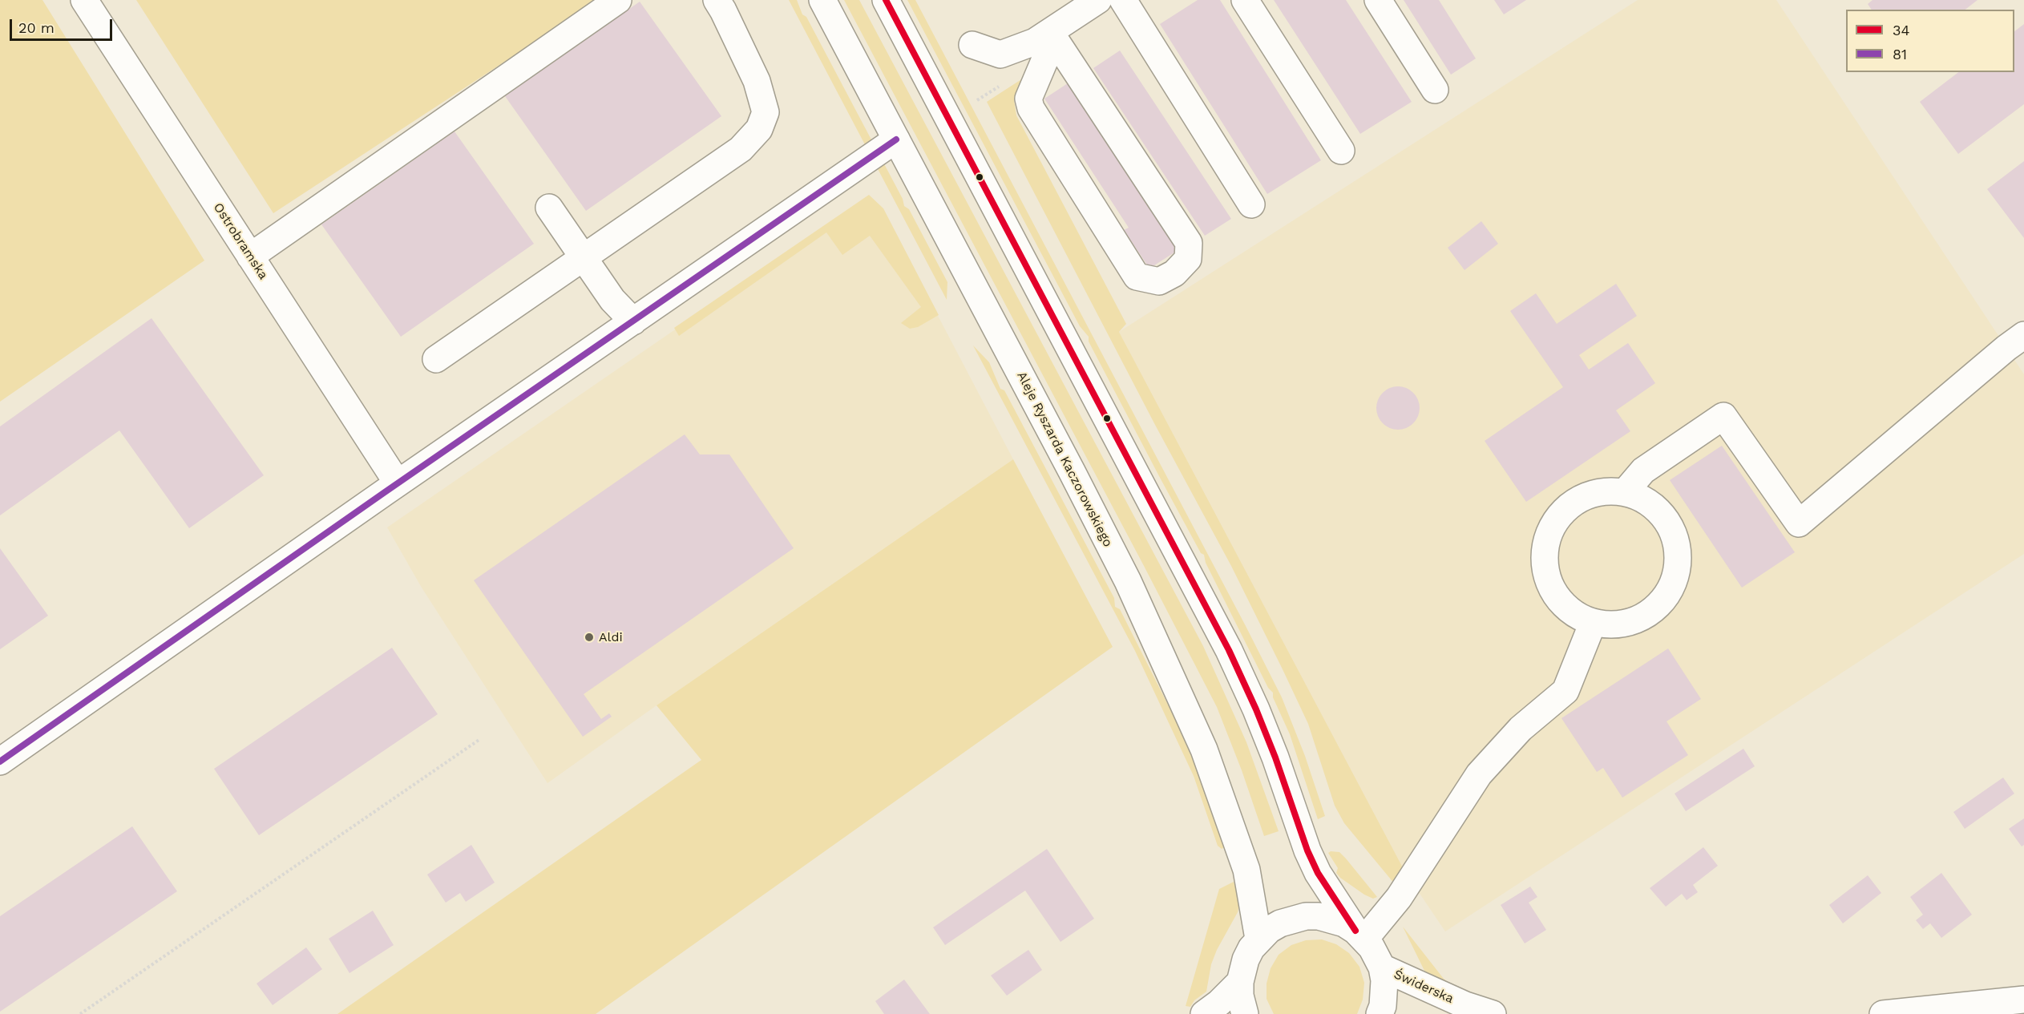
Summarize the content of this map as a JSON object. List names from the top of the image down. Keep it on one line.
{"streets":{"main road":["Ostrobramska","Aleje Ryszarda Kaczorowskiego","Świderska"]},"places":["Aldi"],"lines":["transit line 34","transit line 81"],"legend":["34","81"],"scale_bar":"20 m"}
